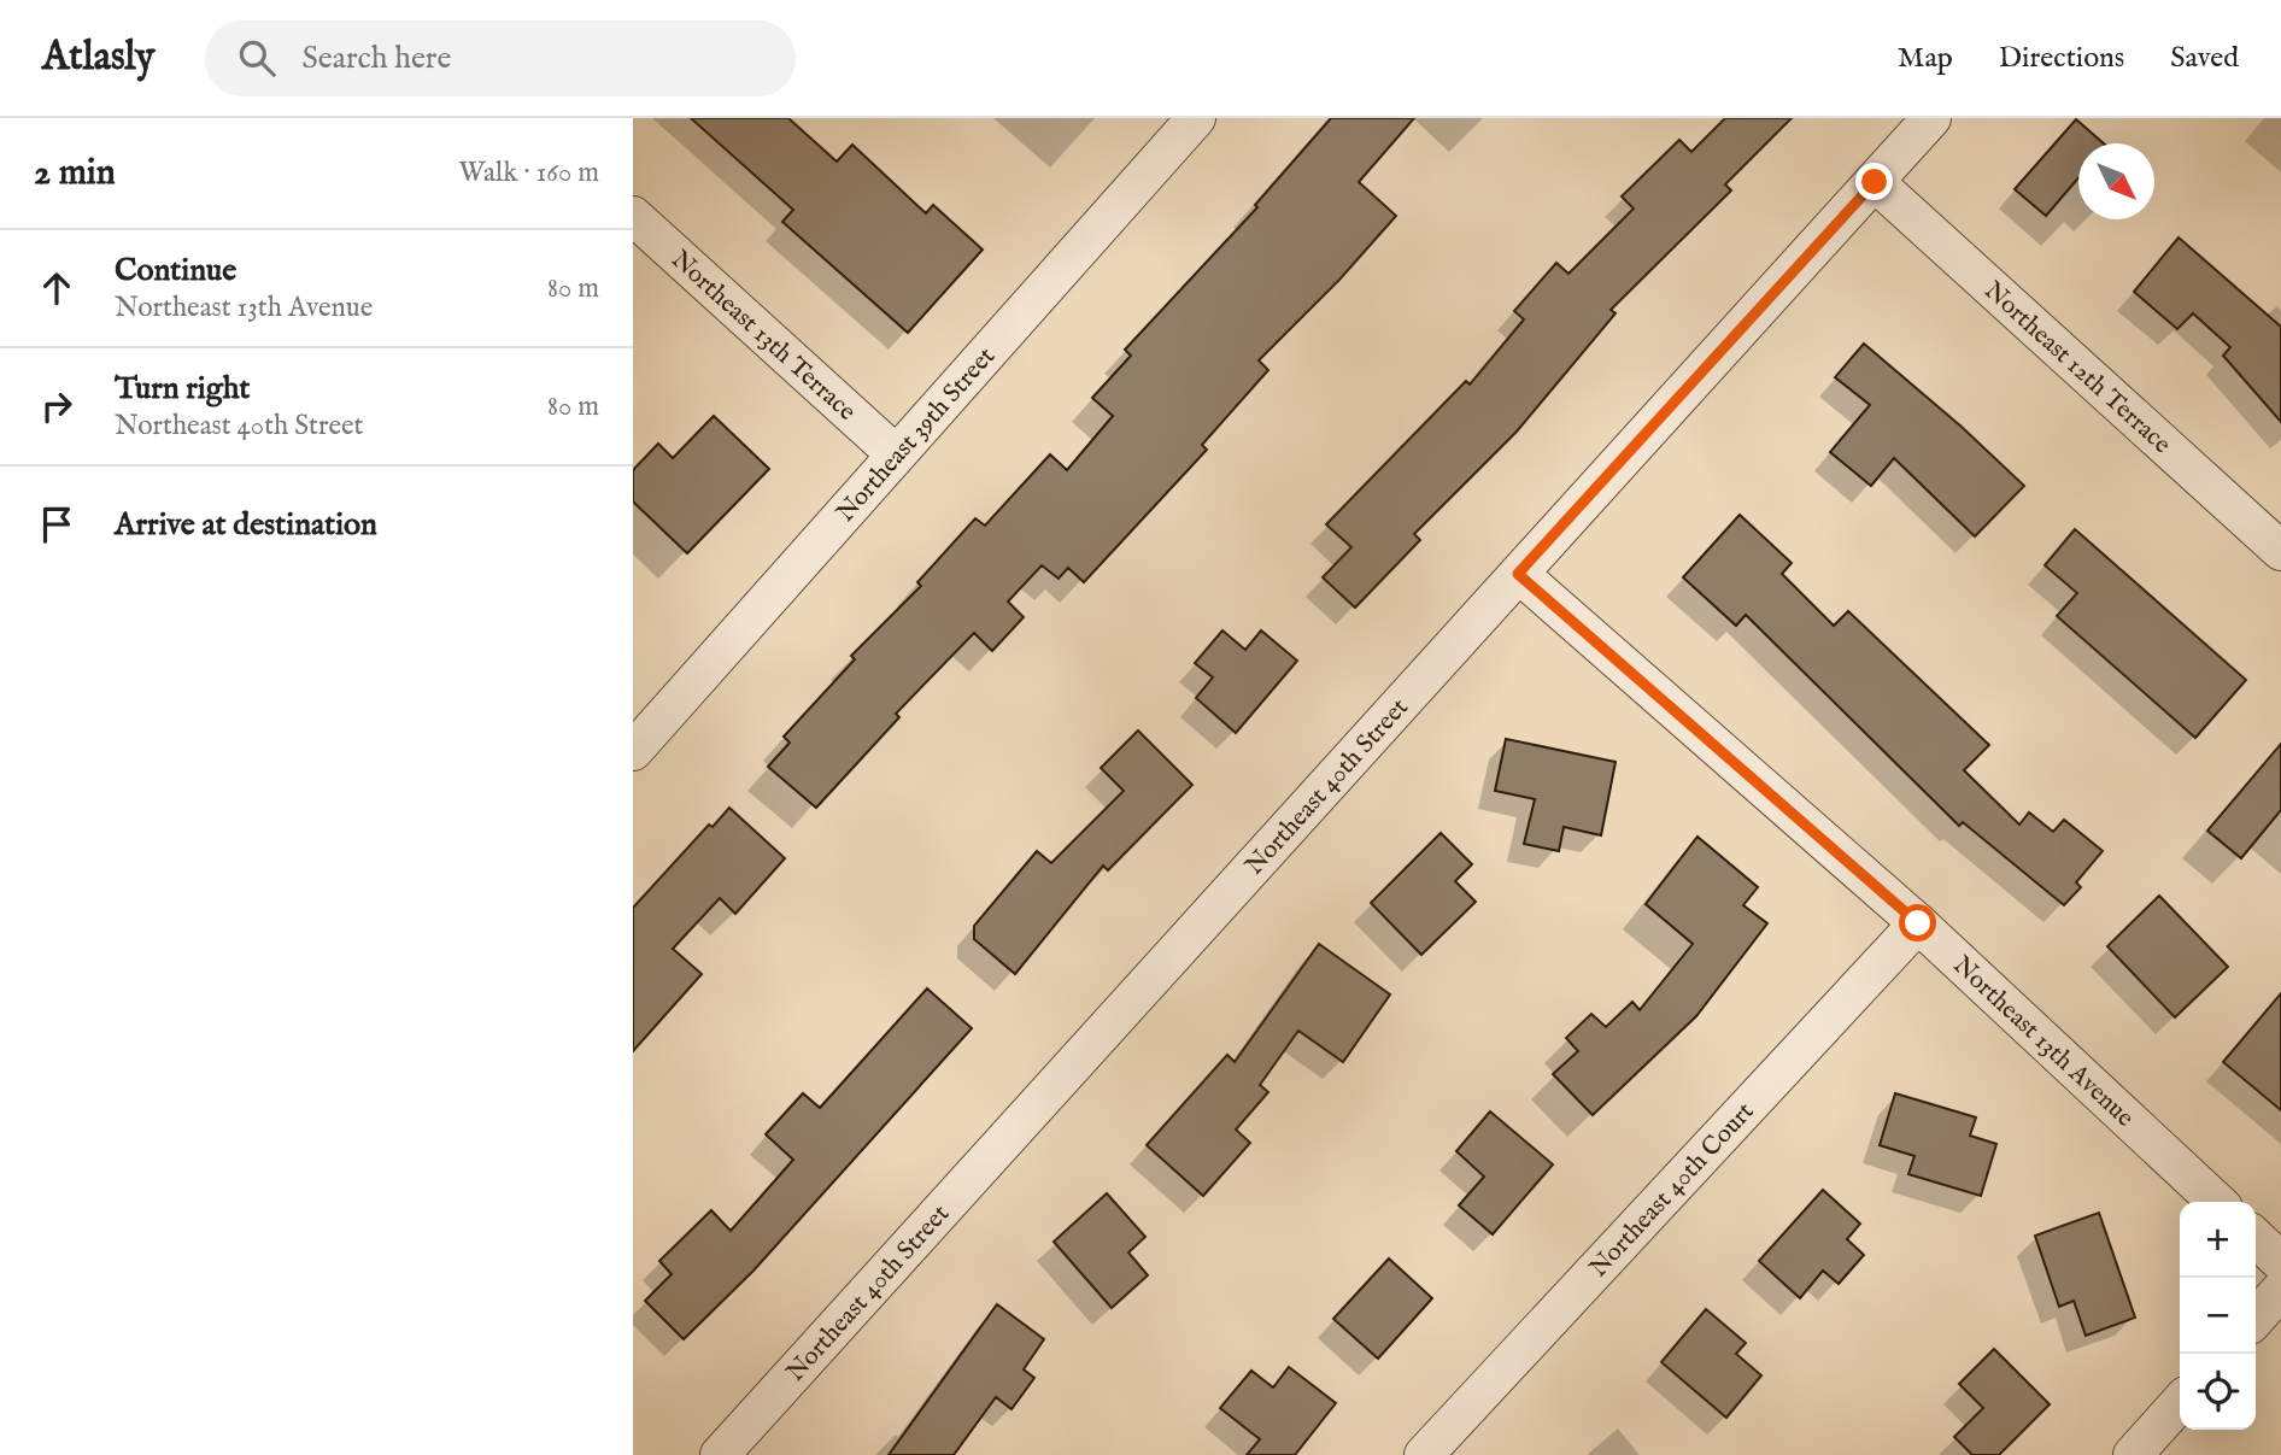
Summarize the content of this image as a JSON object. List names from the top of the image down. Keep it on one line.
{"streets":{"street":["Northeast 13th Terrace","Northeast 12th Terrace","Northeast 39th Street","Northeast 40th Street","Northeast 13th Avenue","Northeast 40th Court"]},"crossings":[["Northeast 13th Terrace","Northeast 39th Street"],["Northeast 12th Terrace","Northeast 40th Street"],["Northeast 40th Street","Northeast 13th Avenue"],["Northeast 13th Avenue","Northeast 40th Court"]],"north":"bottom right","page":{"header":"Atlasly","search":"Search here","nav":["Map","Directions","Saved"],"heading":["2 min","Walk · 160 m"],"list":[["Continue","Northeast 13th Avenue","80 m"],["Turn right","Northeast 40th Street","80 m"],"Arrive at destination"],"map_buttons":["+","−"]}}
